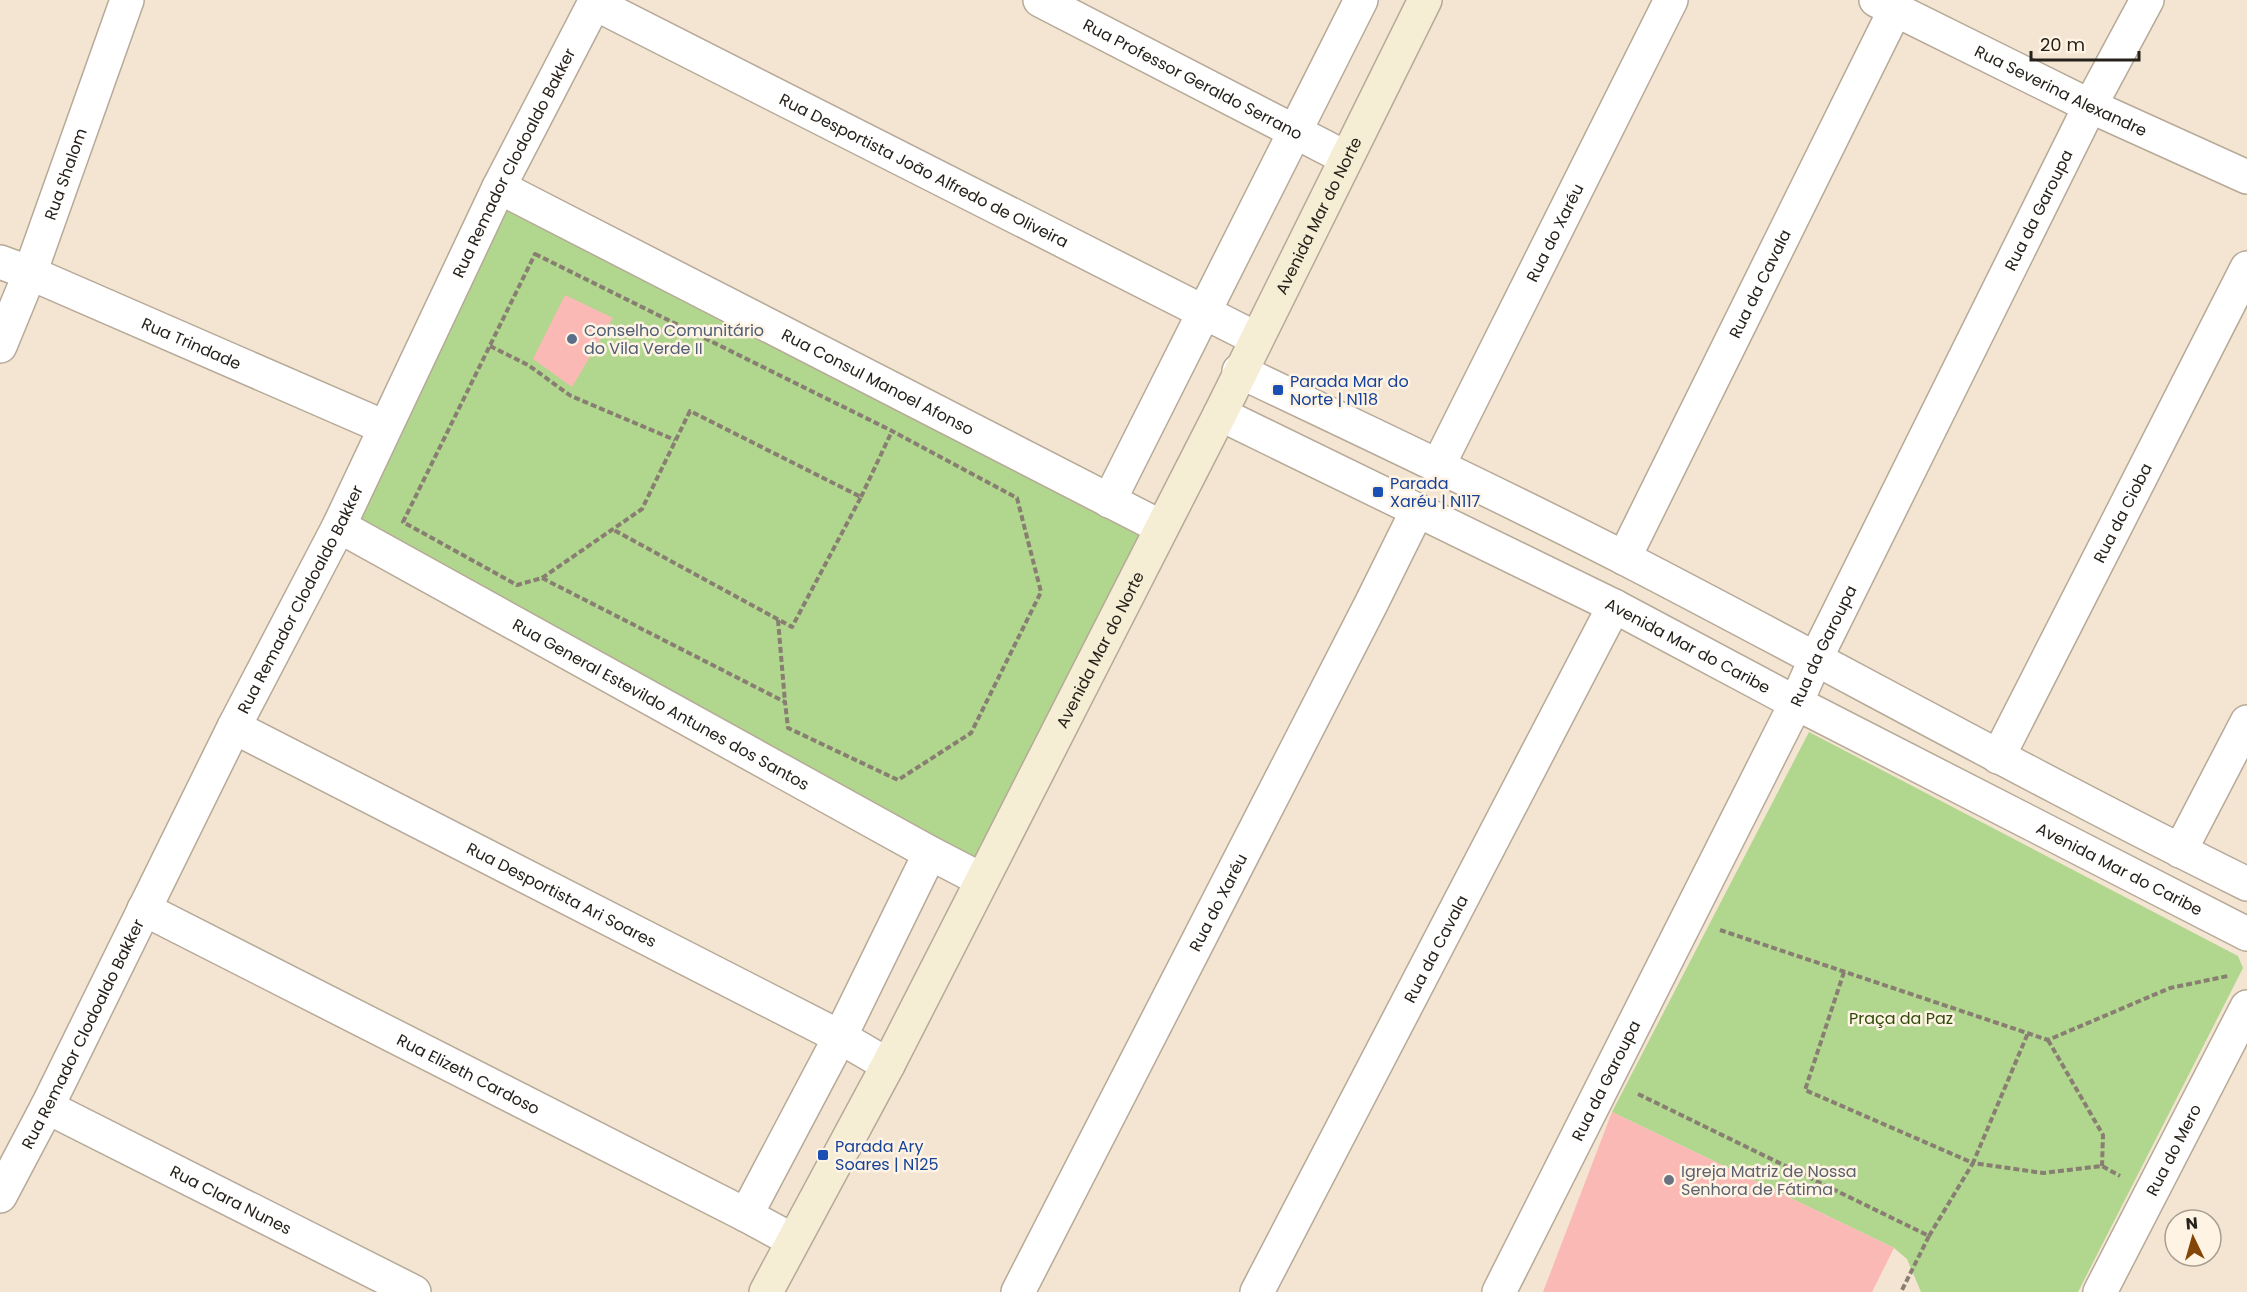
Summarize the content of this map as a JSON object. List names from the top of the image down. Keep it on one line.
{"streets":{"street":["Rua Professor Geraldo Serrano","Rua Severina Alexandre","Rua Remador Clodoaldo Bakker","Rua Desportista João Alfredo de Oliveira","Rua Shalom","Rua da Garoupa","Avenida Mar do Norte","Rua do Xaréu","Rua da Cavala","Rua Trindade","Rua Consul Manoel Afonso","Rua da Cioba","Avenida Mar do Caribe","Rua General Estevildo Antunes dos Santos","Rua Desportista Ari Soares","Rua Elizeth Cardoso","Rua do Mero","Rua Clara Nunes"]},"crossings":[["Rua Professor Geraldo Serrano","Avenida Mar do Norte"],["Rua Severina Alexandre","Rua da Garoupa"],["Rua Severina Alexandre","Rua da Cavala"],["Rua Remador Clodoaldo Bakker","Rua Desportista João Alfredo de Oliveira"],["Rua Remador Clodoaldo Bakker","Rua Trindade"],["Rua Remador Clodoaldo Bakker","Rua Consul Manoel Afonso"],["Rua Remador Clodoaldo Bakker","Rua General Estevildo Antunes dos Santos"],["Rua Remador Clodoaldo Bakker","Rua Desportista Ari Soares"],["Rua Remador Clodoaldo Bakker","Rua Elizeth Cardoso"],["Rua Remador Clodoaldo Bakker","Rua Clara Nunes"],["Rua Desportista João Alfredo de Oliveira","Avenida Mar do Norte"],["Rua Shalom","Rua Trindade"],["Rua da Garoupa","Avenida Mar do Caribe"],["Avenida Mar do Norte","Rua Consul Manoel Afonso"],["Avenida Mar do Norte","Avenida Mar do Caribe"],["Avenida Mar do Norte","Rua General Estevildo Antunes dos Santos"],["Avenida Mar do Norte","Rua Desportista Ari Soares"],["Avenida Mar do Norte","Rua Elizeth Cardoso"],["Rua do Xaréu","Avenida Mar do Caribe"],["Rua da Cavala","Avenida Mar do Caribe"]],"parks":["Praça da Paz"],"places":{"other":["Conselho Comunitário do Vila Verde II","Igreja Matriz de Nossa Senhora de Fátima"],"transit":["Parada Mar do Norte | N118","Parada Xaréu | N117","Parada Ary Soares | N125"]},"scale_bar":"20 m","north":"top"}
